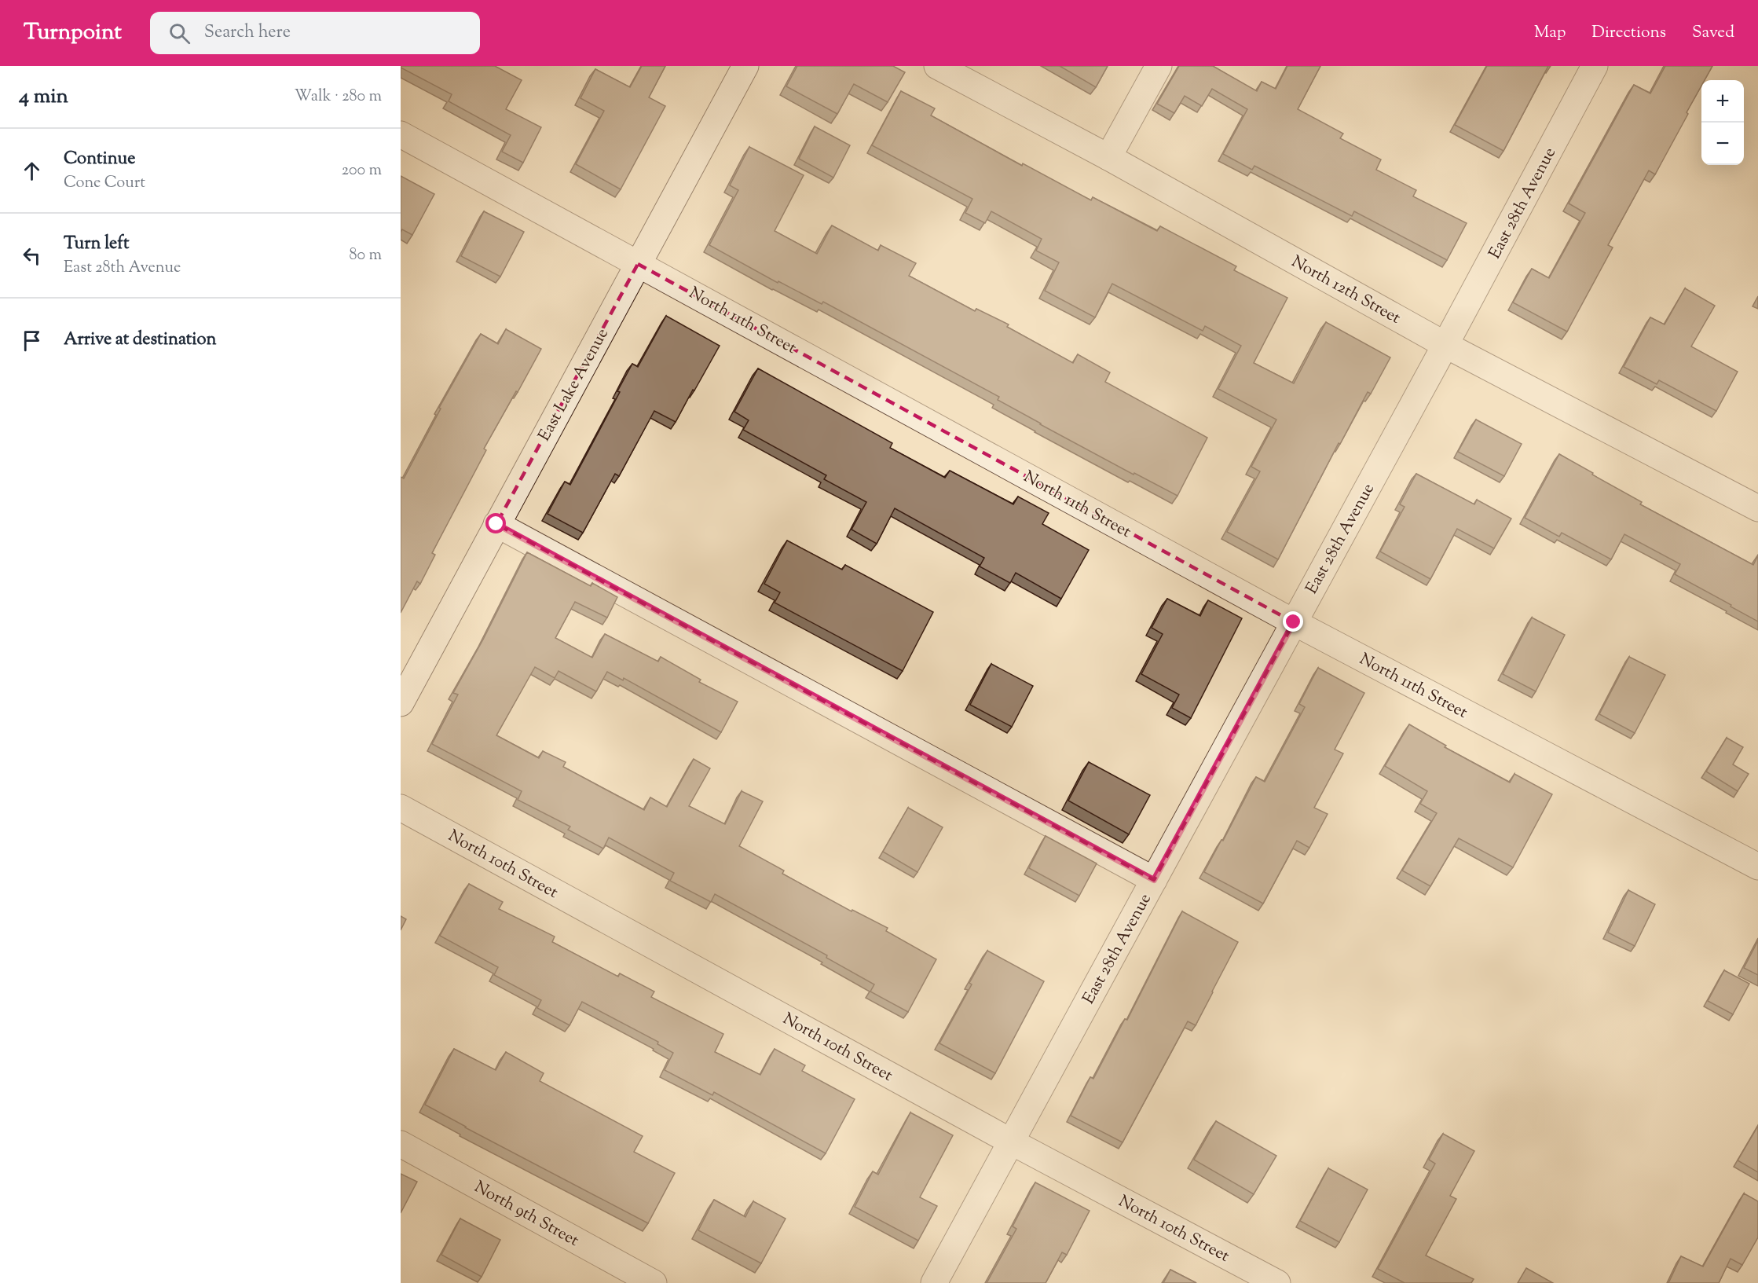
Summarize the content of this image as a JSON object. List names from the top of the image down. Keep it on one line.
{"streets":{"street":["East 28th Avenue","North 12th Street","North 11th Street","East Lake Avenue","North 10th Street","North 9th Street"]},"crossings":[["East 28th Avenue","North 12th Street"],["East 28th Avenue","North 11th Street"],["East 28th Avenue","North 10th Street"],["North 11th Street","East Lake Avenue"]],"page":{"header":"Turnpoint","search":"Search here","nav":["Map","Directions","Saved"],"heading":["4 min","Walk · 280 m"],"map_buttons":["+","−"],"list":[["Continue","Cone Court","200 m"],["Turn left","East 28th Avenue","80 m"],"Arrive at destination"]}}
